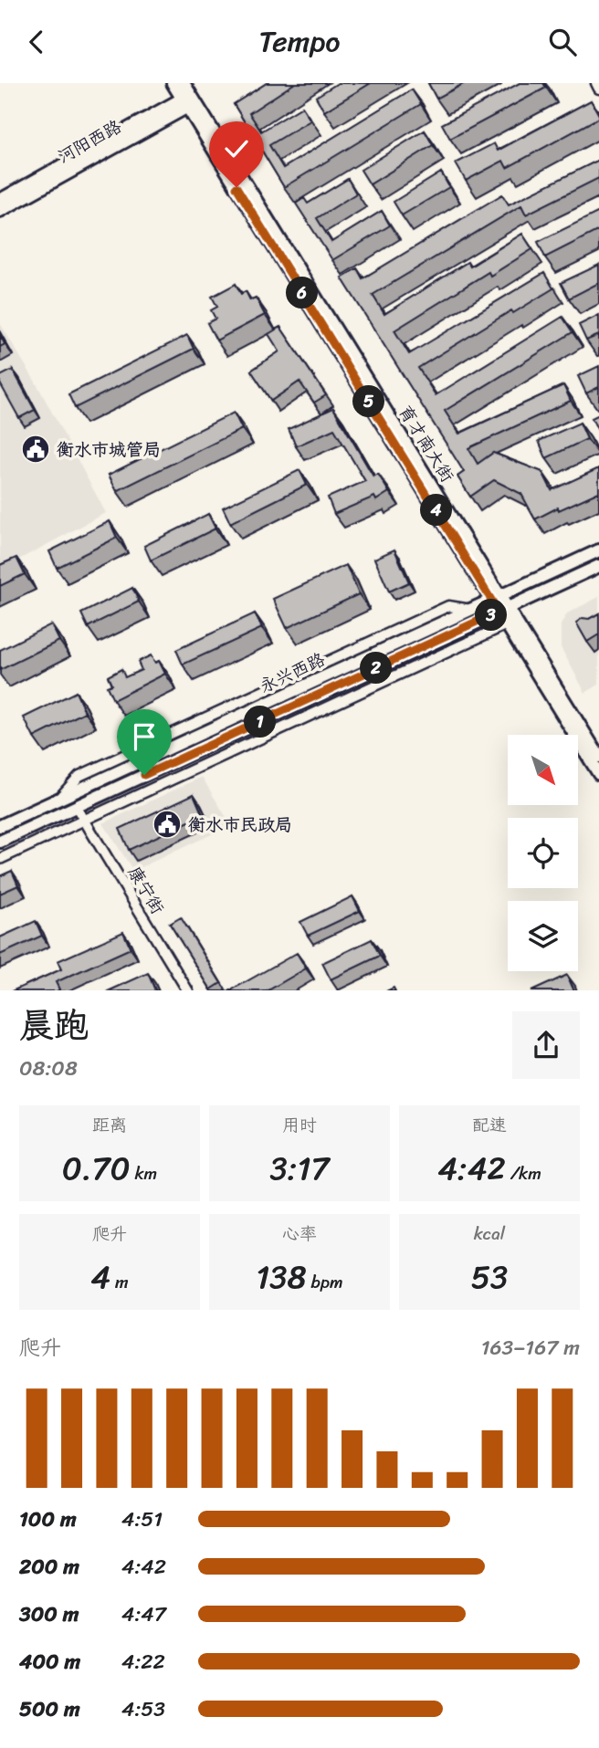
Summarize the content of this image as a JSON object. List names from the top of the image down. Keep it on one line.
{"streets":{"main road":["河阳西路","育才南大街","永兴西路"],"street":["康宁街"]},"crossings":[["河阳西路","育才南大街"],["育才南大街","永兴西路"],["永兴西路","康宁街"]],"places":{"public building":["衡水市城管局","衡水市民政局"]},"north":"bottom right","page":{"header":"Tempo","pins":["6","5","4","3","2","1"],"heading":["晨跑","08:08"],"stats":[["距离","0.70 km"],["用时","3:17"],["配速","4:42 /km"],["爬升","4 m"],["心率","138 bpm"],["kcal","53"]],"chart":["爬升","163–167 m"],"list":[{"name":"100 m","note":"4:51"},{"name":"200 m","note":"4:42"},{"name":"300 m","note":"4:47"},{"name":"400 m","note":"4:22"},{"name":"500 m","note":"4:53"}]}}
